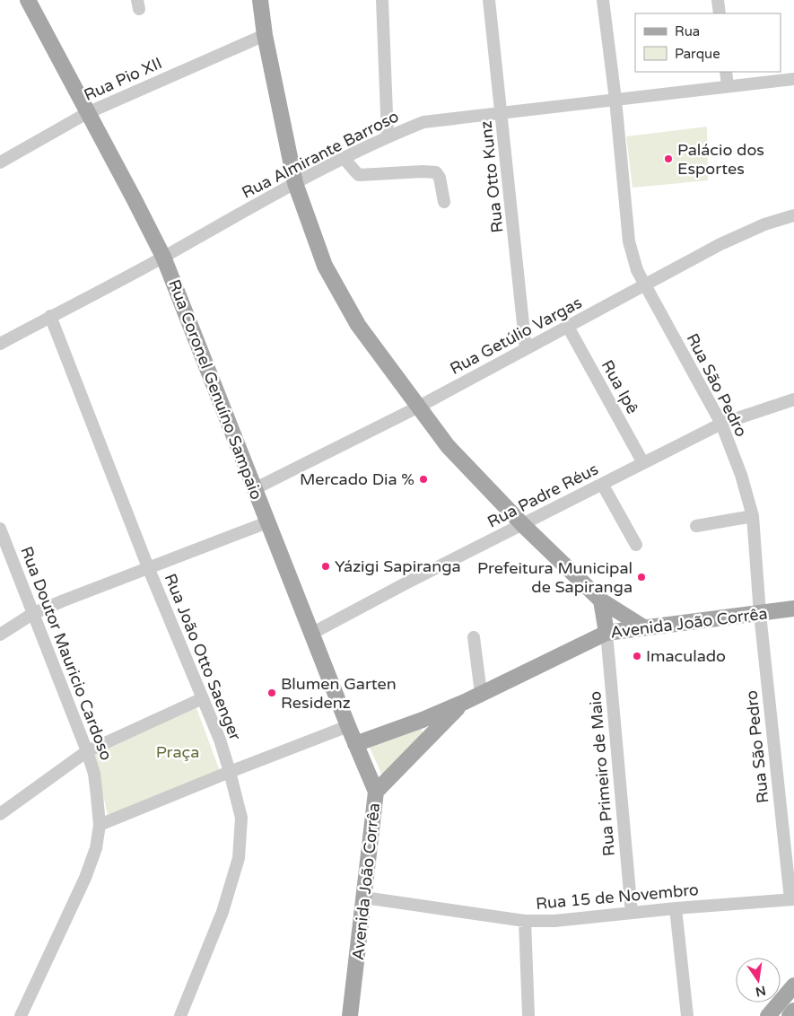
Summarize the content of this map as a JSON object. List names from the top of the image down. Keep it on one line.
{"streets":{"main road":["Rua Coronel Genuíno Sampaio","Avenida João Corrêa"],"street":["Rua Pio XII","Rua Almirante Barroso","Rua Otto Kunz","Rua Getúlio Vargas","Rua São Pedro","Rua Ipê","Rua Padre Réus","Rua Doutor Mauricio Cardoso","Rua João Otto Saenger","Rua Primeiro de Maio","Rua 15 de Novembro"]},"crossings":[["Rua Pio XII","Rua Coronel Genuíno Sampaio"],["Rua Almirante Barroso","Rua Otto Kunz"],["Rua Almirante Barroso","Rua São Pedro"],["Rua Almirante Barroso","Rua Coronel Genuíno Sampaio"],["Rua Almirante Barroso","Rua João Otto Saenger"],["Rua Otto Kunz","Rua Getúlio Vargas"],["Rua Getúlio Vargas","Rua São Pedro"],["Rua Getúlio Vargas","Rua Ipê"],["Rua Getúlio Vargas","Rua Coronel Genuíno Sampaio"],["Rua São Pedro","Rua Padre Réus"],["Rua São Pedro","Avenida João Corrêa"],["Rua São Pedro","Rua 15 de Novembro"],["Rua Ipê","Rua Padre Réus"],["Rua Coronel Genuíno Sampaio","Rua Padre Réus"],["Rua Coronel Genuíno Sampaio","Avenida João Corrêa"],["Avenida João Corrêa","Rua Primeiro de Maio"],["Avenida João Corrêa","Rua 15 de Novembro"],["Rua Primeiro de Maio","Rua 15 de Novembro"]],"parks":["Praça"],"places":["Palácio dos Esportes","Mercado Dia %","Yázigi Sapiranga","Prefeitura Municipal de Sapiranga","Imaculado","Blumen Garten Residenz"],"legend":["Rua","Parque"],"north":"bottom"}
